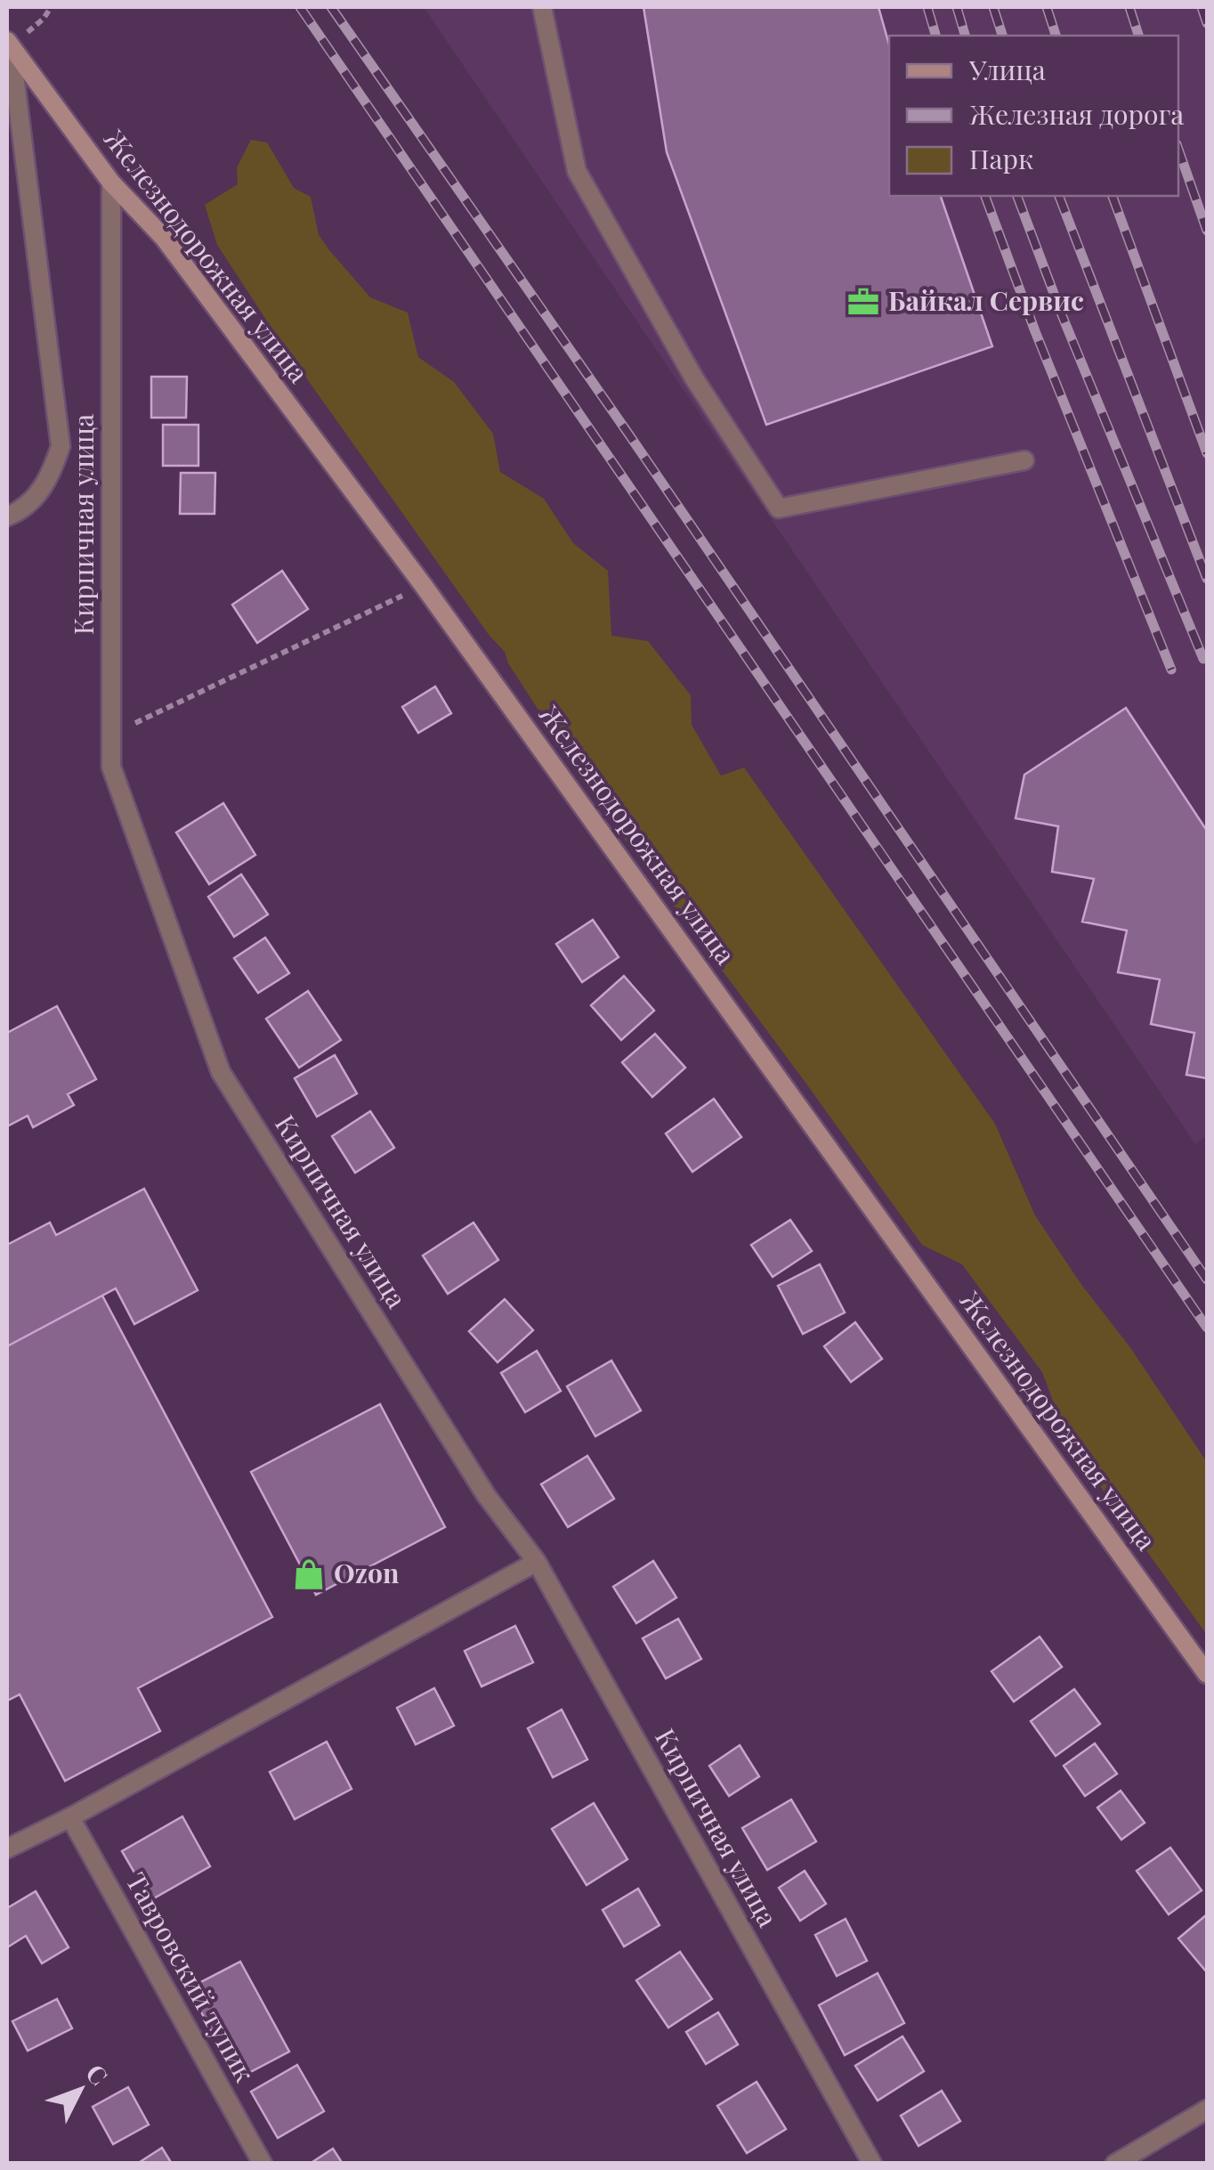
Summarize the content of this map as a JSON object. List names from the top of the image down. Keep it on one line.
{"streets":{"street":["Железнодорожная улица","Кирпичная улица","Тавровский тупик"]},"crossings":[["Железнодорожная улица","Кирпичная улица"]],"places":{"office":["Байкал Сервис"],"shop":["Ozon"]},"legend":["Улица","Железная дорога","Парк"],"north":"top right"}
